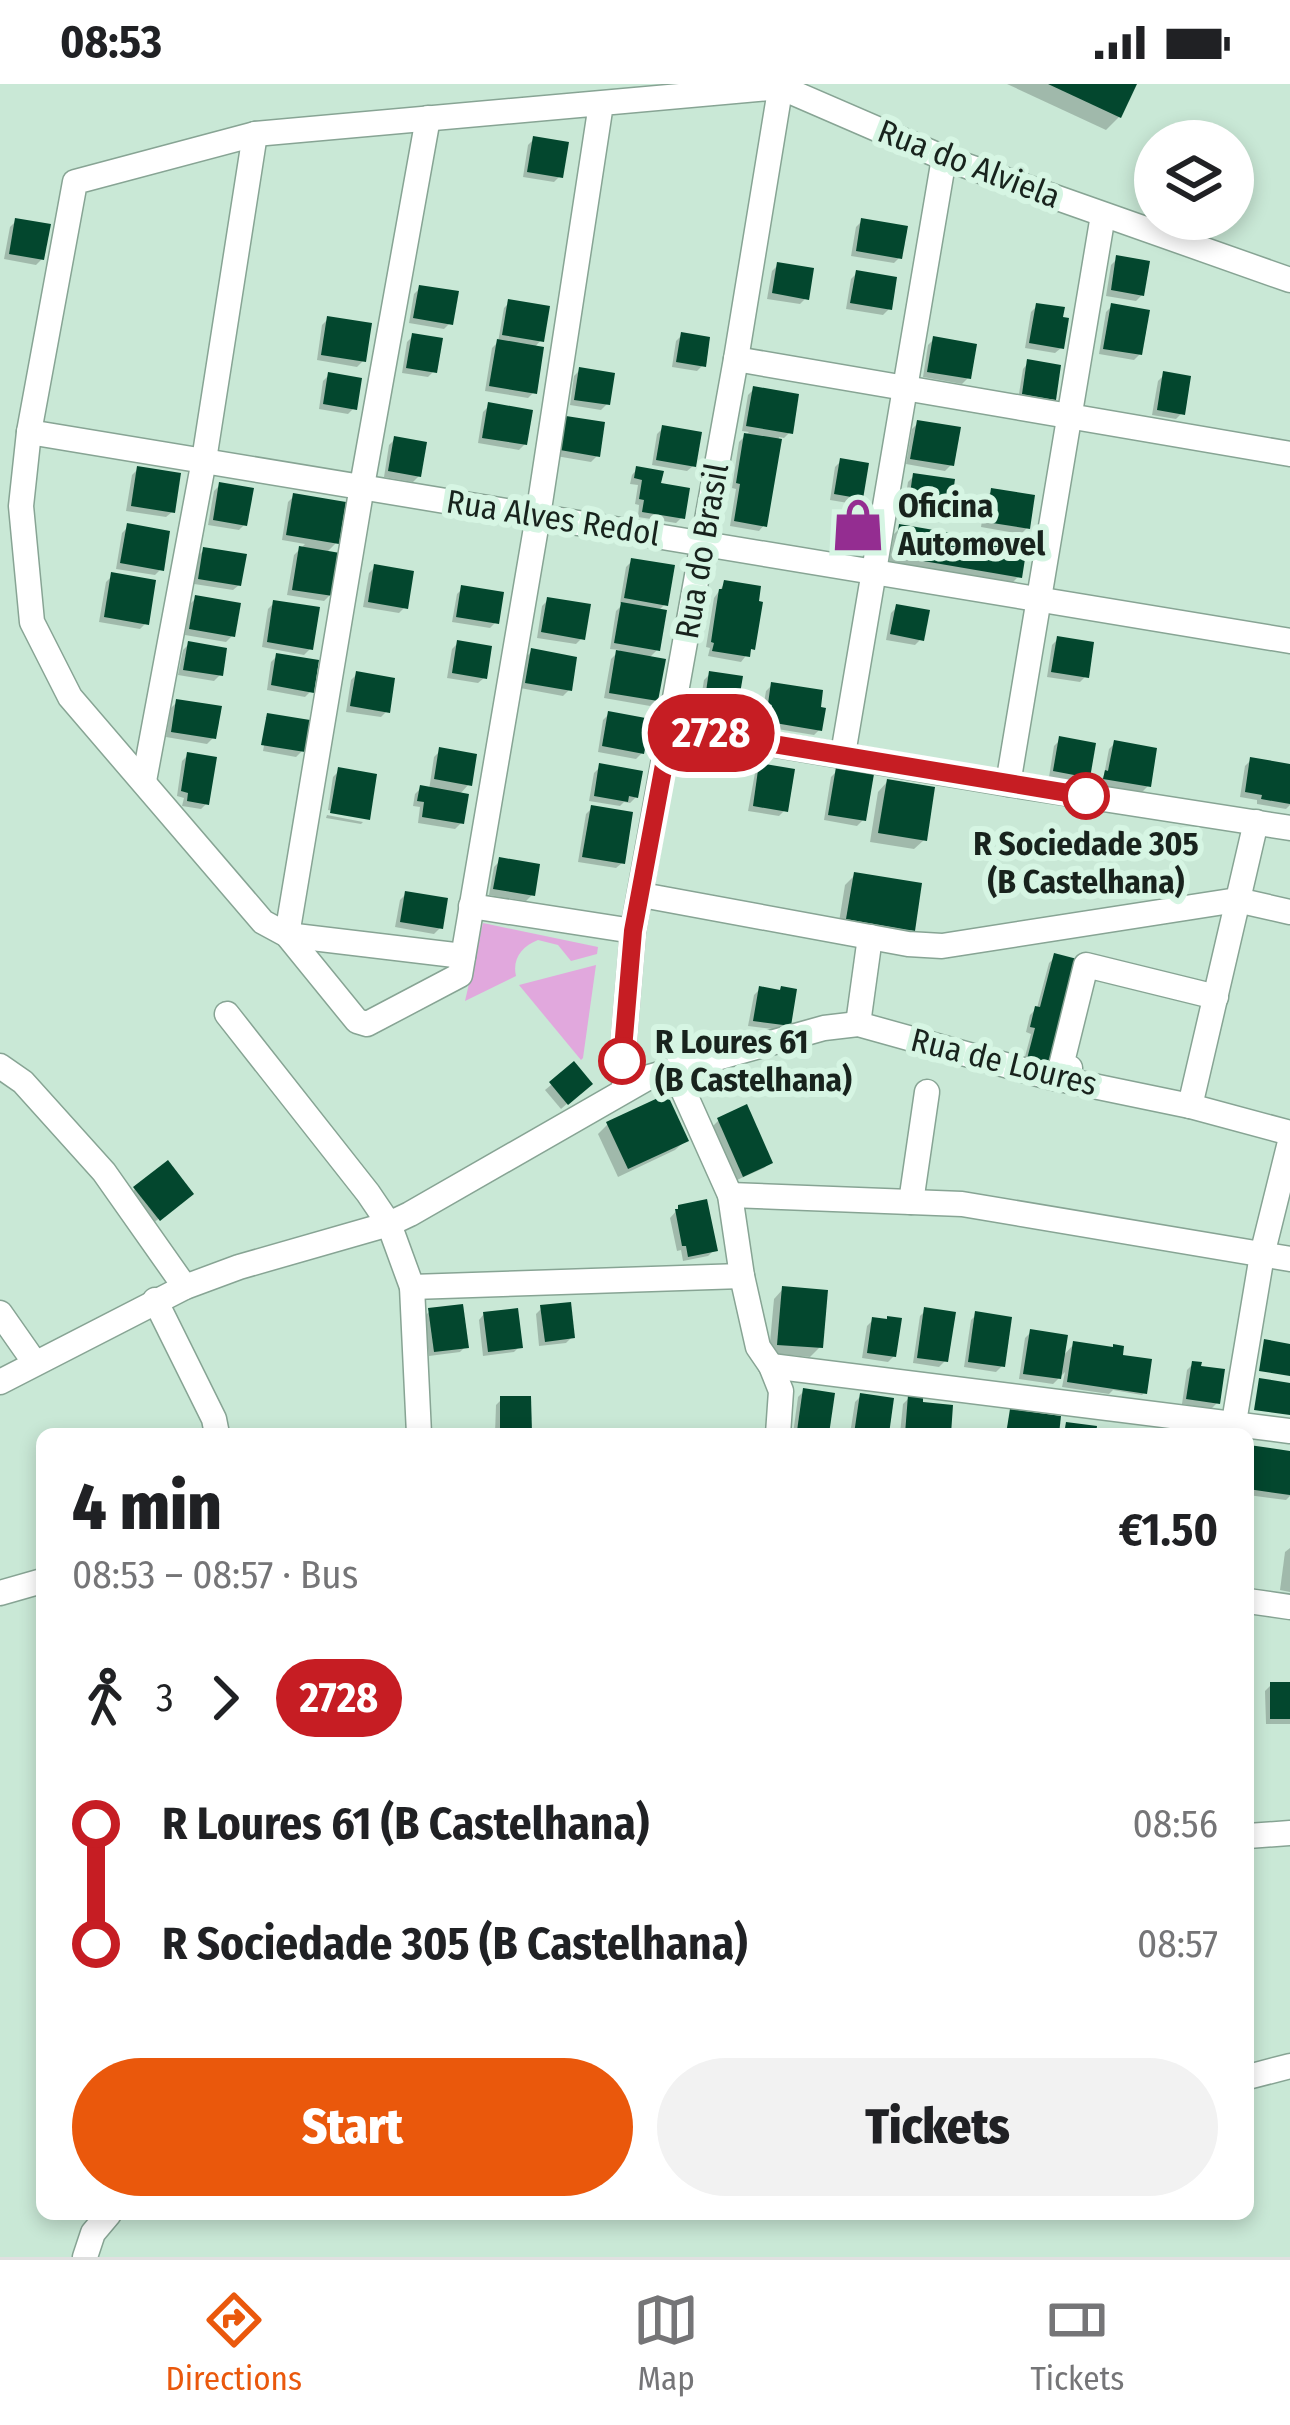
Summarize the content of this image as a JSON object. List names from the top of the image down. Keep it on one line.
{"streets":{"street":["Rua do Alviela","Rua Alves Redol","Rua do Brasil","Rua de Loures"]},"crossings":[["Rua do Alviela","Rua Alves Redol"],["Rua do Alviela","Rua do Brasil"],["Rua Alves Redol","Rua do Brasil"],["Rua do Brasil","Rua de Loures"]],"places":{"shop":["Oficina Automovel"],"other":["R Sociedade 305 (B Castelhana)","R Loures 61 (B Castelhana)"]},"lines":["bus line 2728"],"page":{"status":"08:53","on_map":"2728","heading":["4 min","08:53 – 08:57 · Bus","€1.50"],"legs":["3","2728"],"list":[{"name":"R Loures 61 (B Castelhana)","value":"08:56"},{"name":"R Sociedade 305 (B Castelhana)","value":"08:57"}],"buttons":["Start","Tickets"],"tabs":["Directions","Map","Tickets"]}}
